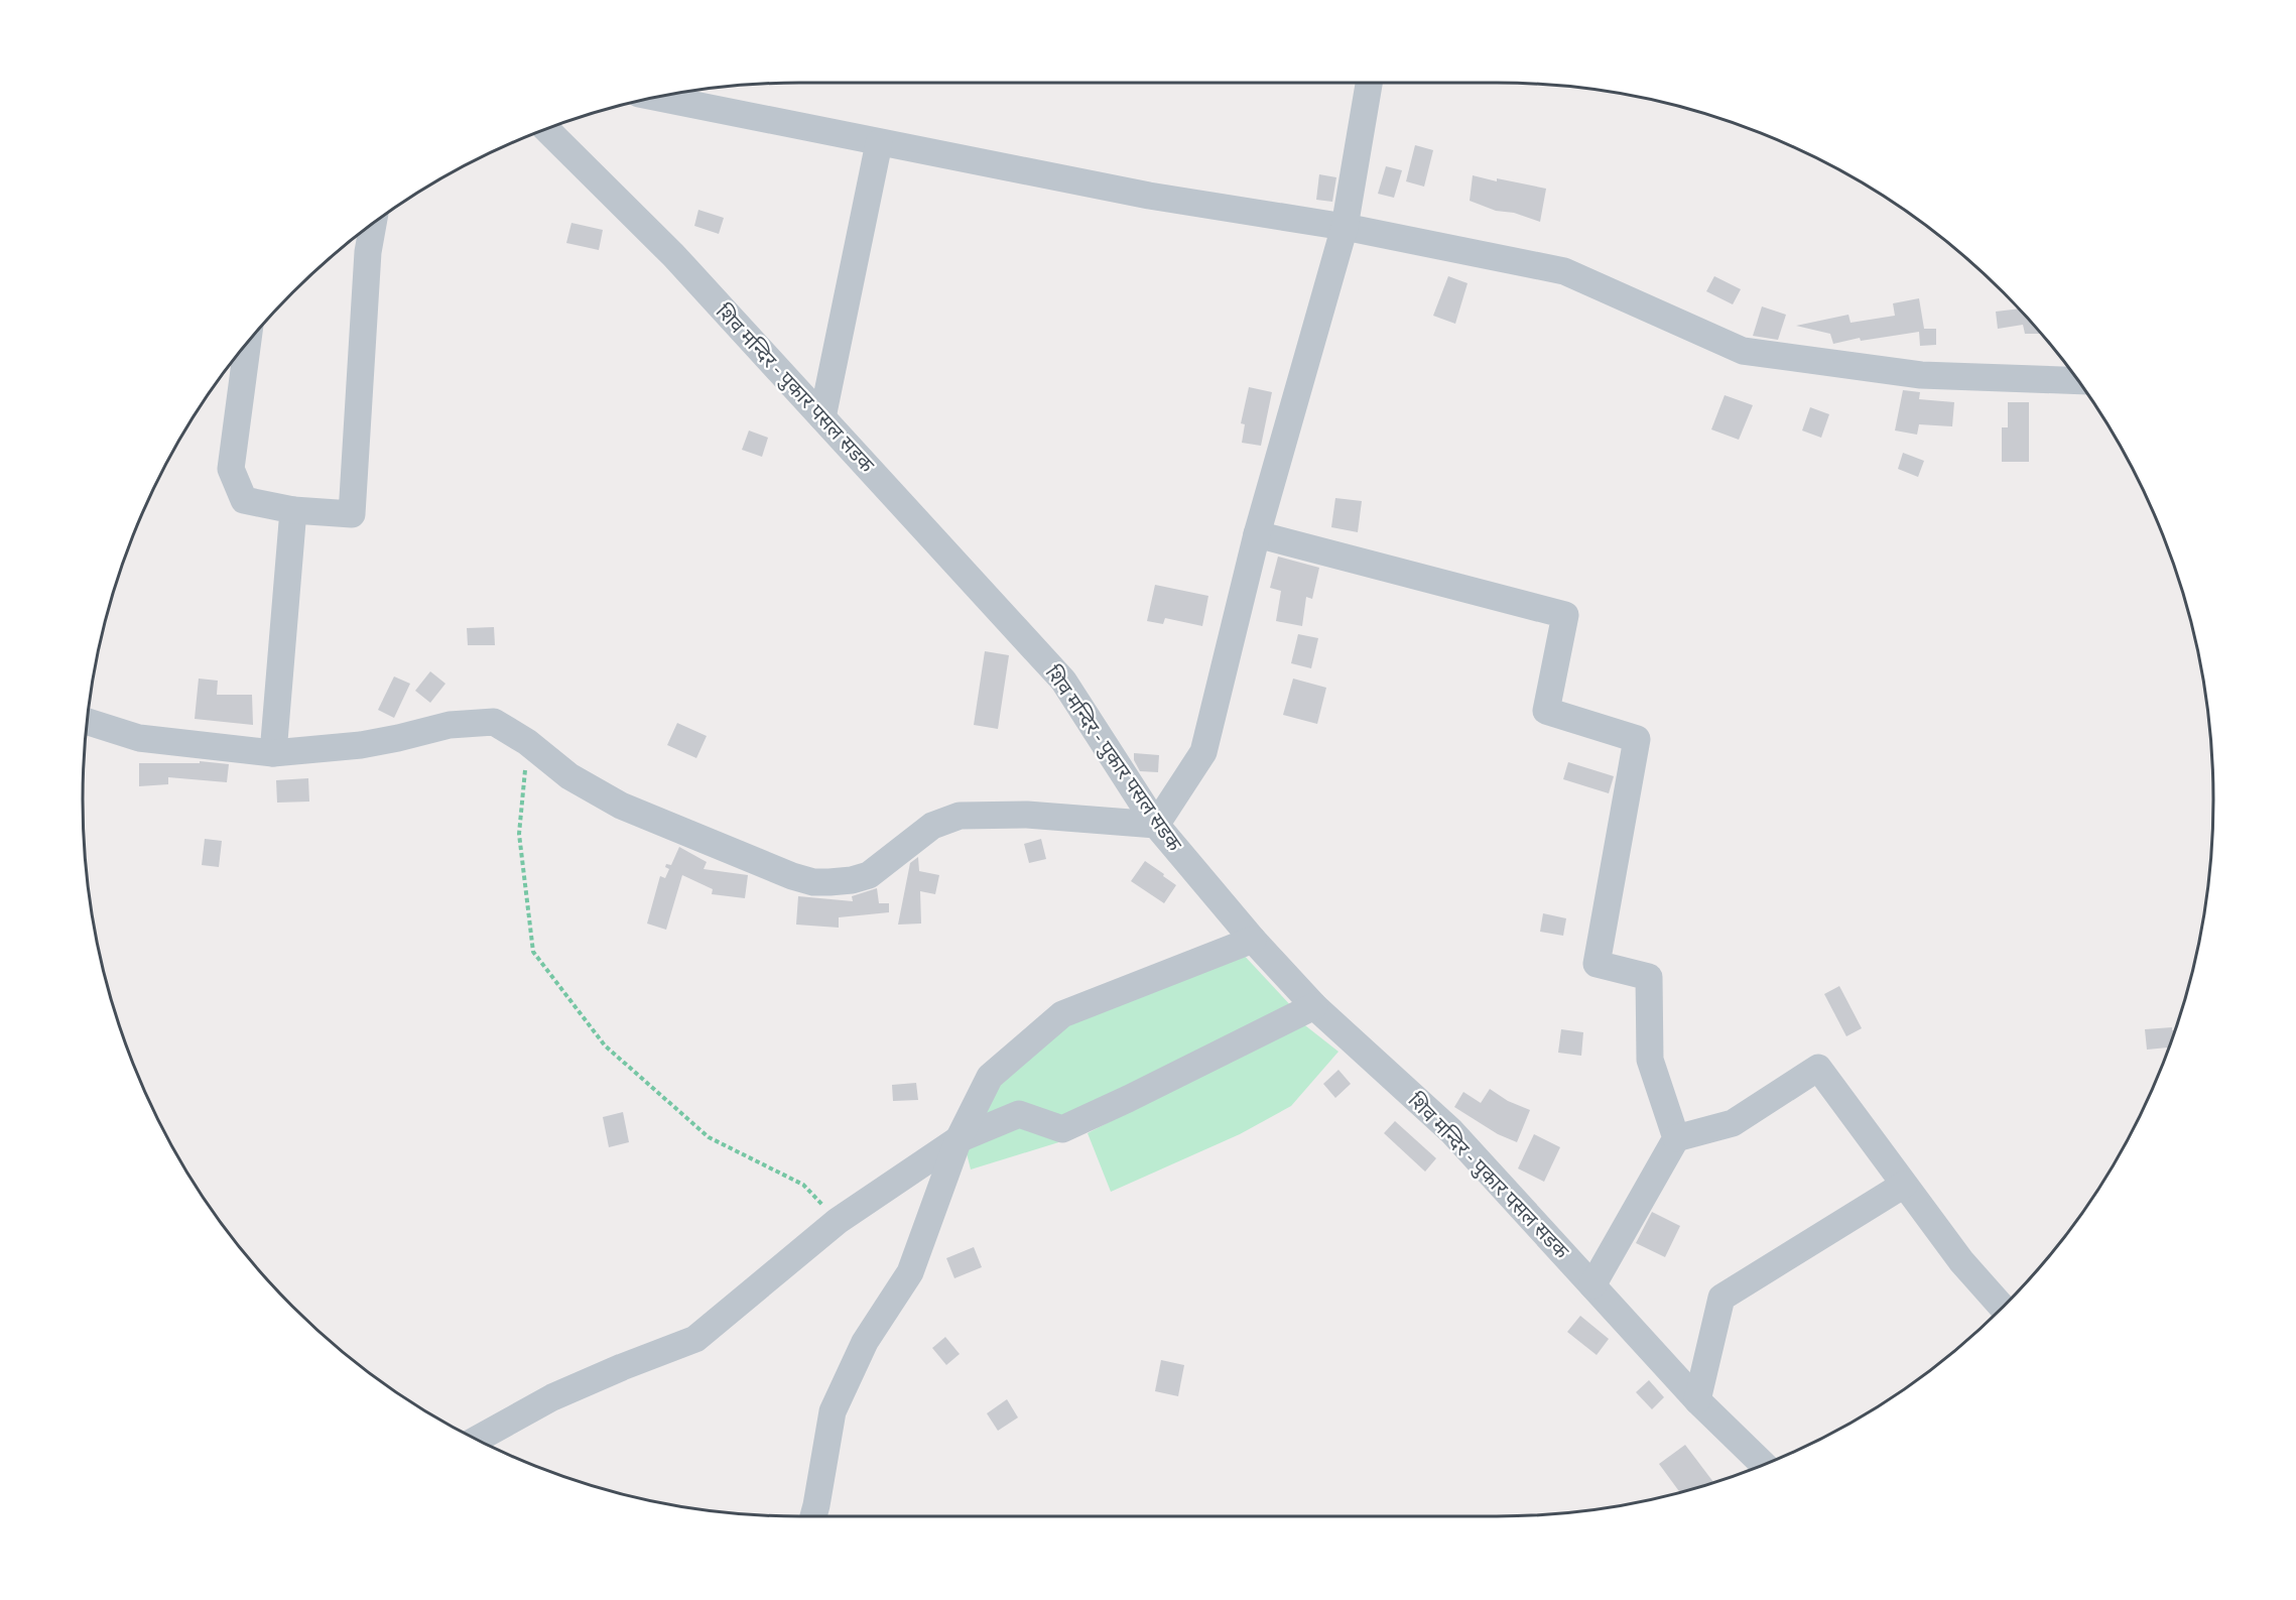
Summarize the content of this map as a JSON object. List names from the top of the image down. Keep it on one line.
{"streets":{"street":["शिव मन्दिर - पुकार पसल सडक"]}}
